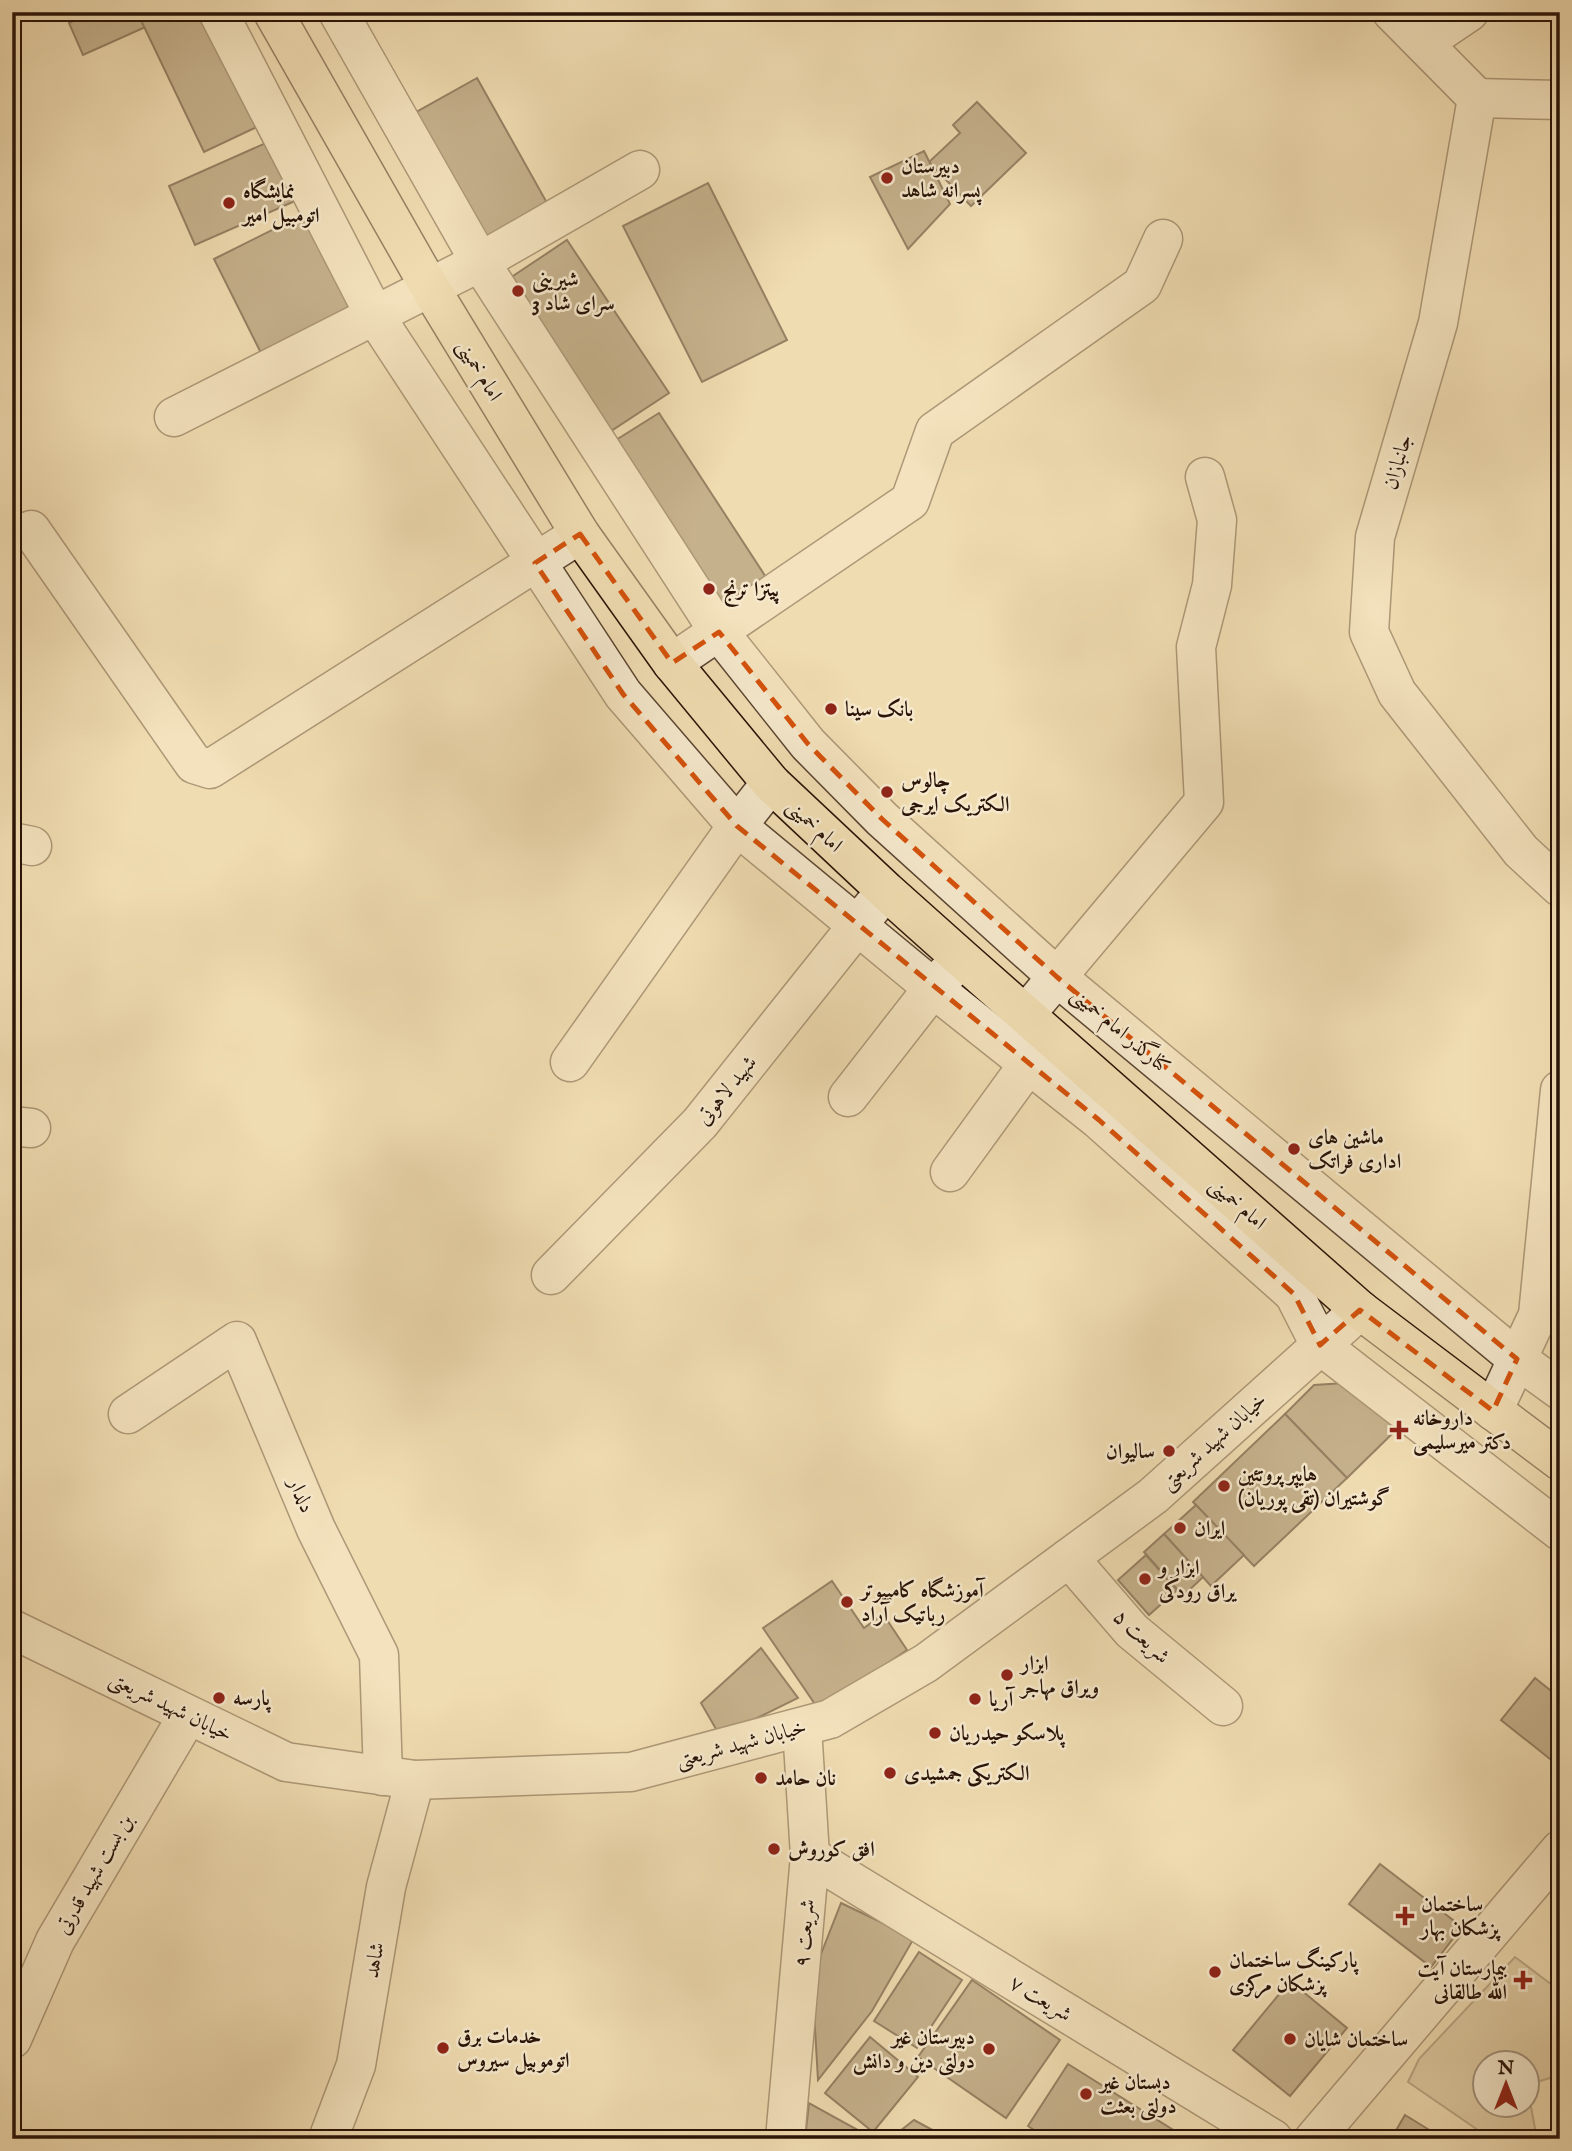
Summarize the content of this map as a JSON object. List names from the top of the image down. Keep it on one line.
{"streets":{"main road":["امام خمینی"],"street":["جانبازان","کنارگذر امام خمینی","شهید لاهوتی","خیابان شهید شریعتی","دلدار","شریعت ۵","بن بست شهید قدرتی","شریعت ۹","شاهد","شریعت ۷"]},"crossings":[["امام خمینی","شهید لاهوتی"],["امام خمینی","خیابان شهید شریعتی"],["خیابان شهید شریعتی","دلدار"],["خیابان شهید شریعتی","شریعت ۵"],["خیابان شهید شریعتی","بن بست شهید قدرتی"],["خیابان شهید شریعتی","شریعت ۹"],["خیابان شهید شریعتی","شاهد"],["دلدار","شاهد"],["شریعت ۹","شریعت ۷"]],"places":{"other":["دبیرستان پسرانه شاهد","نمایشگاه اتومبیل امیر","شیرینی سرای شاد 3","پیتزا ترنج","بانک سینا","چالوس الکتریک ایرجی","ماشین های اداری فراتک","سالیوان","هایپر پروتئین گوشتیران (تقی پوریان)","ایران","ابزار و یراق رودکی","آموزشگاه کامپیوتر رباتیک آراد","ابزار ویراق مهاجر","پارسه","آریا","پلاسکو حیدریان","الکتریکی جمشیدی","نان حامد","افق کوروش","پارکینگ ساختمان پزشکان مرکزی","ساختمان شایان","خدمات برق اتوموبیل سیروس","دبیرستان غیر دولتی دین و دانش","دبستان غیر دولتی بعثت"],"health":["داروخانه دکتر میرسلیمی","ساختمان پزشکان بهار","بیمارستان آیت الله طالقانی"]},"north":"top"}
